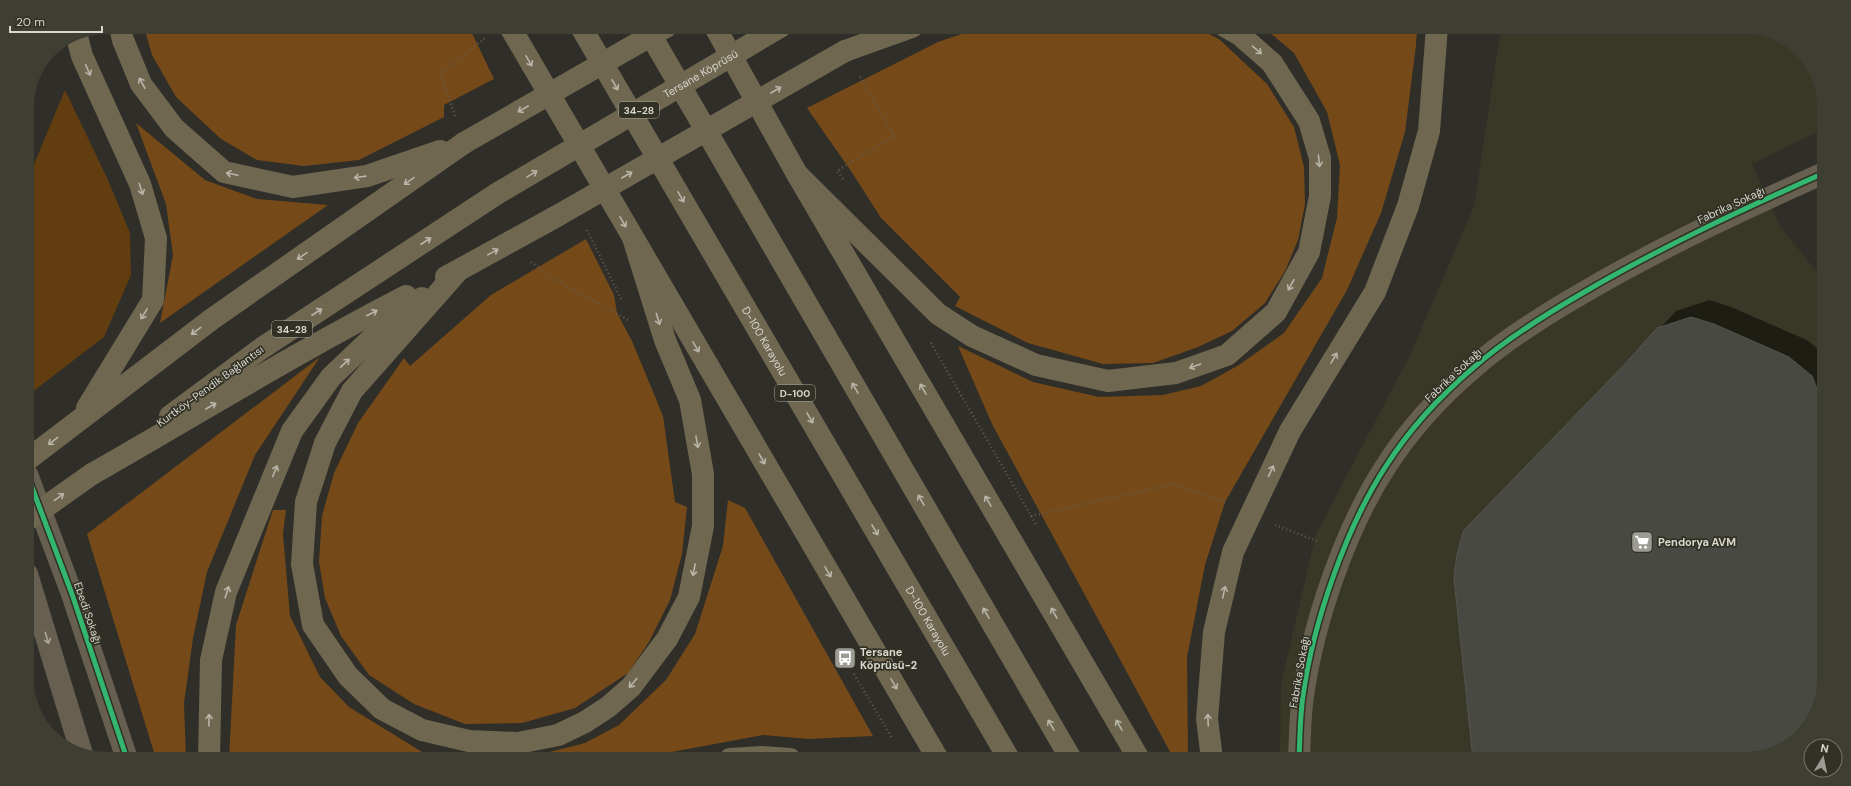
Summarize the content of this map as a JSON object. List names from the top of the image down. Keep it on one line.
{"streets":{"highway":["Tersane Köprüsü","34-28","D-100 Karayolu","Kurtköy-Pendik Bağlantısı","D-100"],"street":["Fabrika Sokağı","Ebedi Sokağı"]},"crossings":[["Tersane Köprüsü","Kurtköy-Pendik Bağlantısı"]],"places":{"supermarket":["Pendorya AVM"],"bus stop":["Tersane Köprüsü-2"]},"scale_bar":"20 m","north":"top"}
